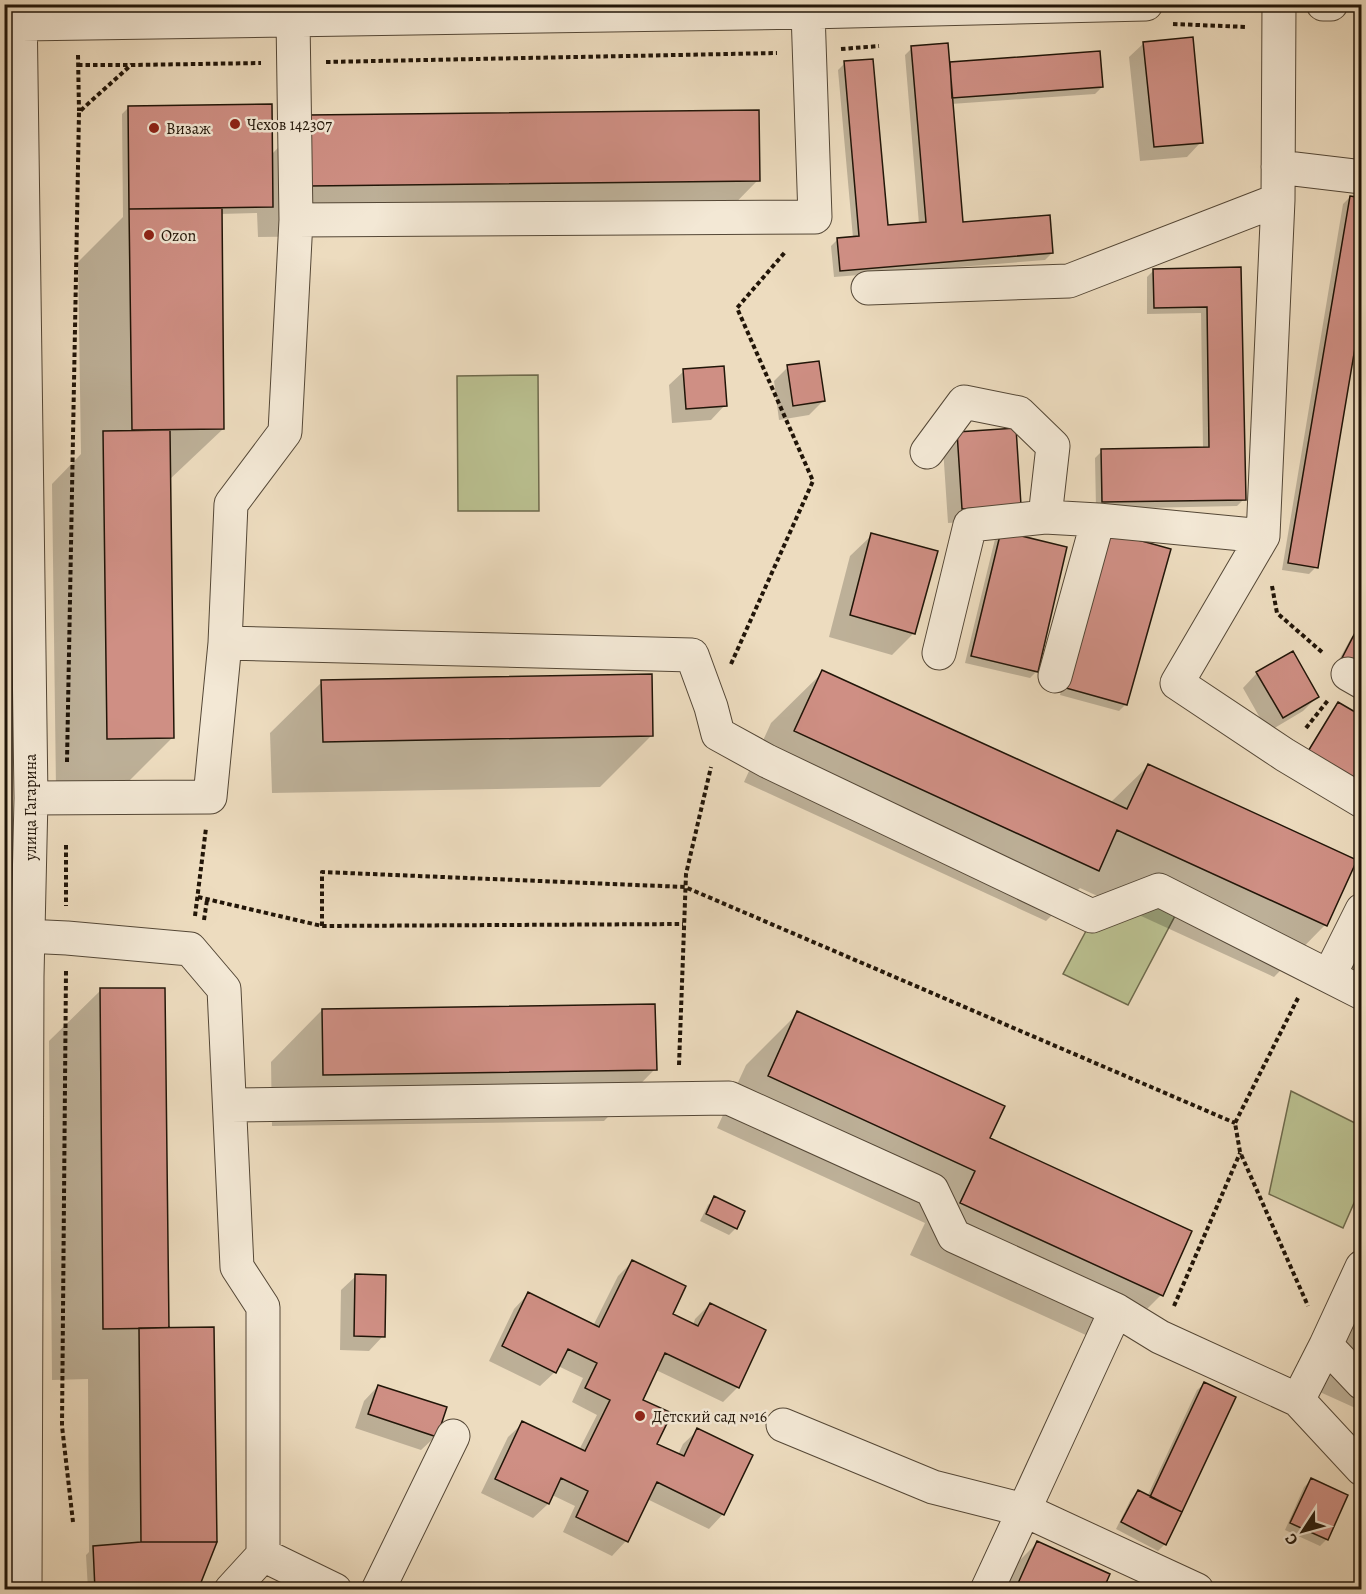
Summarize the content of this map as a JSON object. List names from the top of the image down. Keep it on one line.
{"streets":{"street":["улица Гагарина"]},"places":["Чехов 142307","Визаж","Ozon","Детский сад №16"],"north":"bottom left"}
